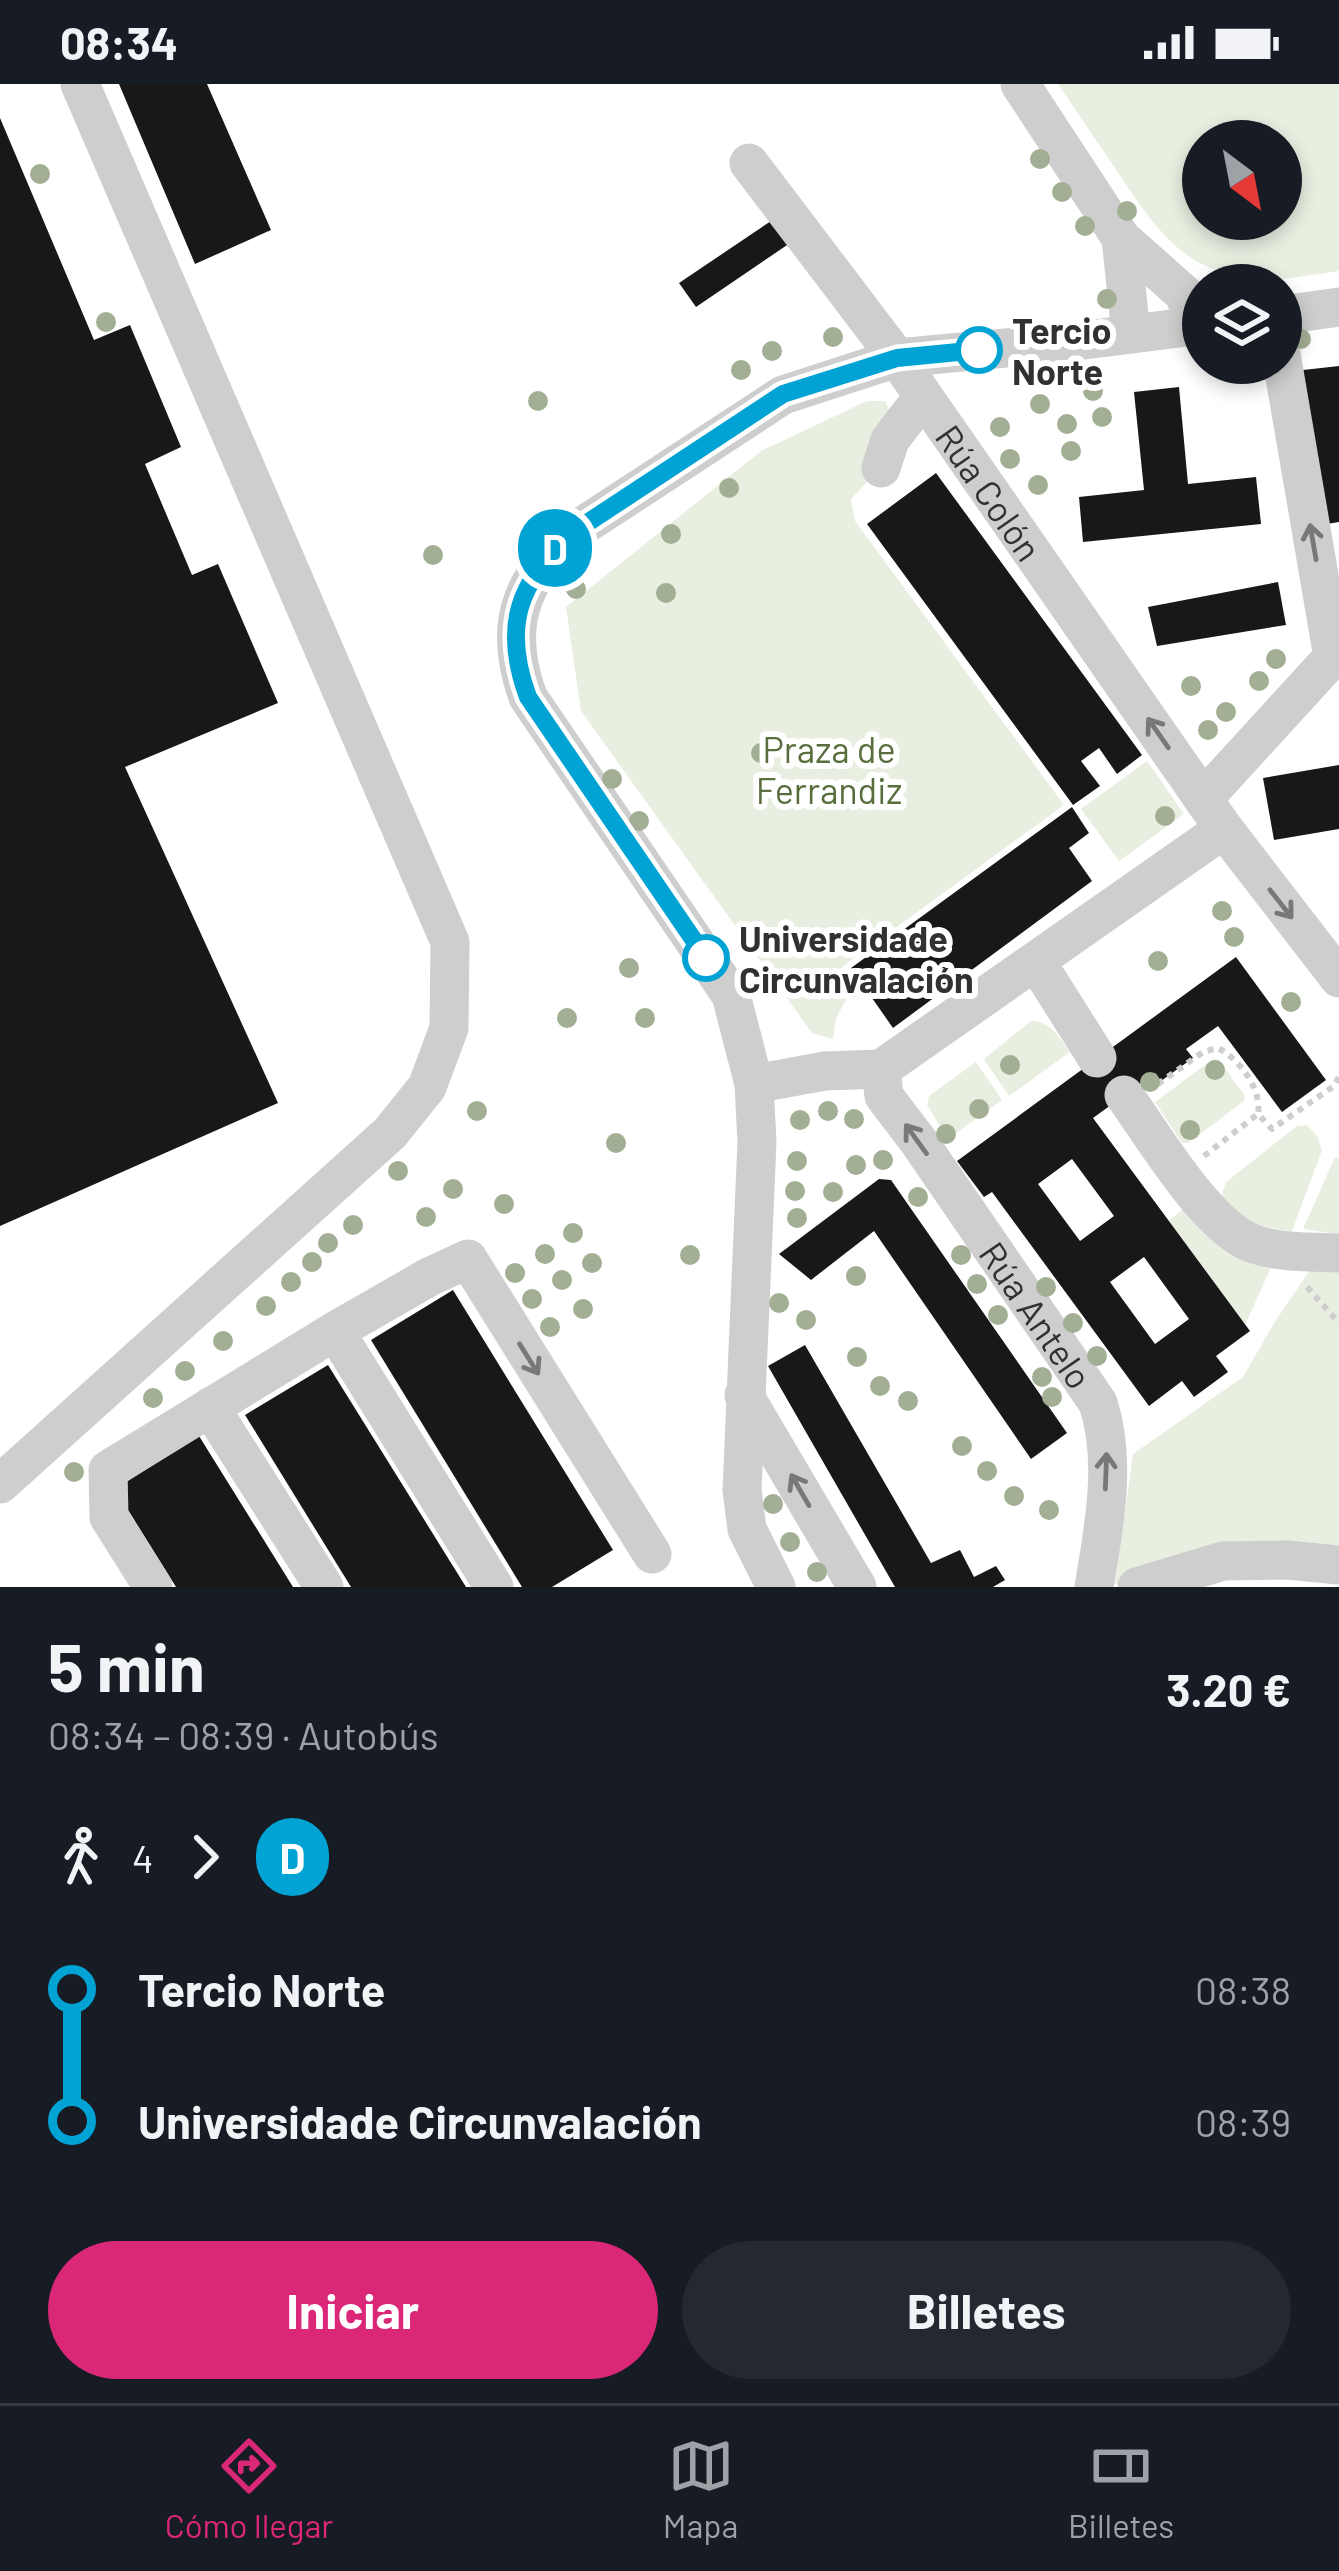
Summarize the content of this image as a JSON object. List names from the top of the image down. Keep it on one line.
{"streets":{"street":["Rúa Colón","Rúa Antelo"]},"parks":["Praza de Ferrandiz"],"places":["Tercio Norte","Universidade Circunvalación"],"lines":["bus line D"],"north":"bottom right","page":{"status":"08:34","on_map":"D","heading":["5 min","08:34 – 08:39 · Autobús","3.20 €"],"legs":["4","D"],"list":[{"name":"Tercio Norte","value":"08:38"},{"name":"Universidade Circunvalación","value":"08:39"}],"buttons":["Iniciar","Billetes"],"tabs":["Cómo llegar","Mapa","Billetes"]}}
